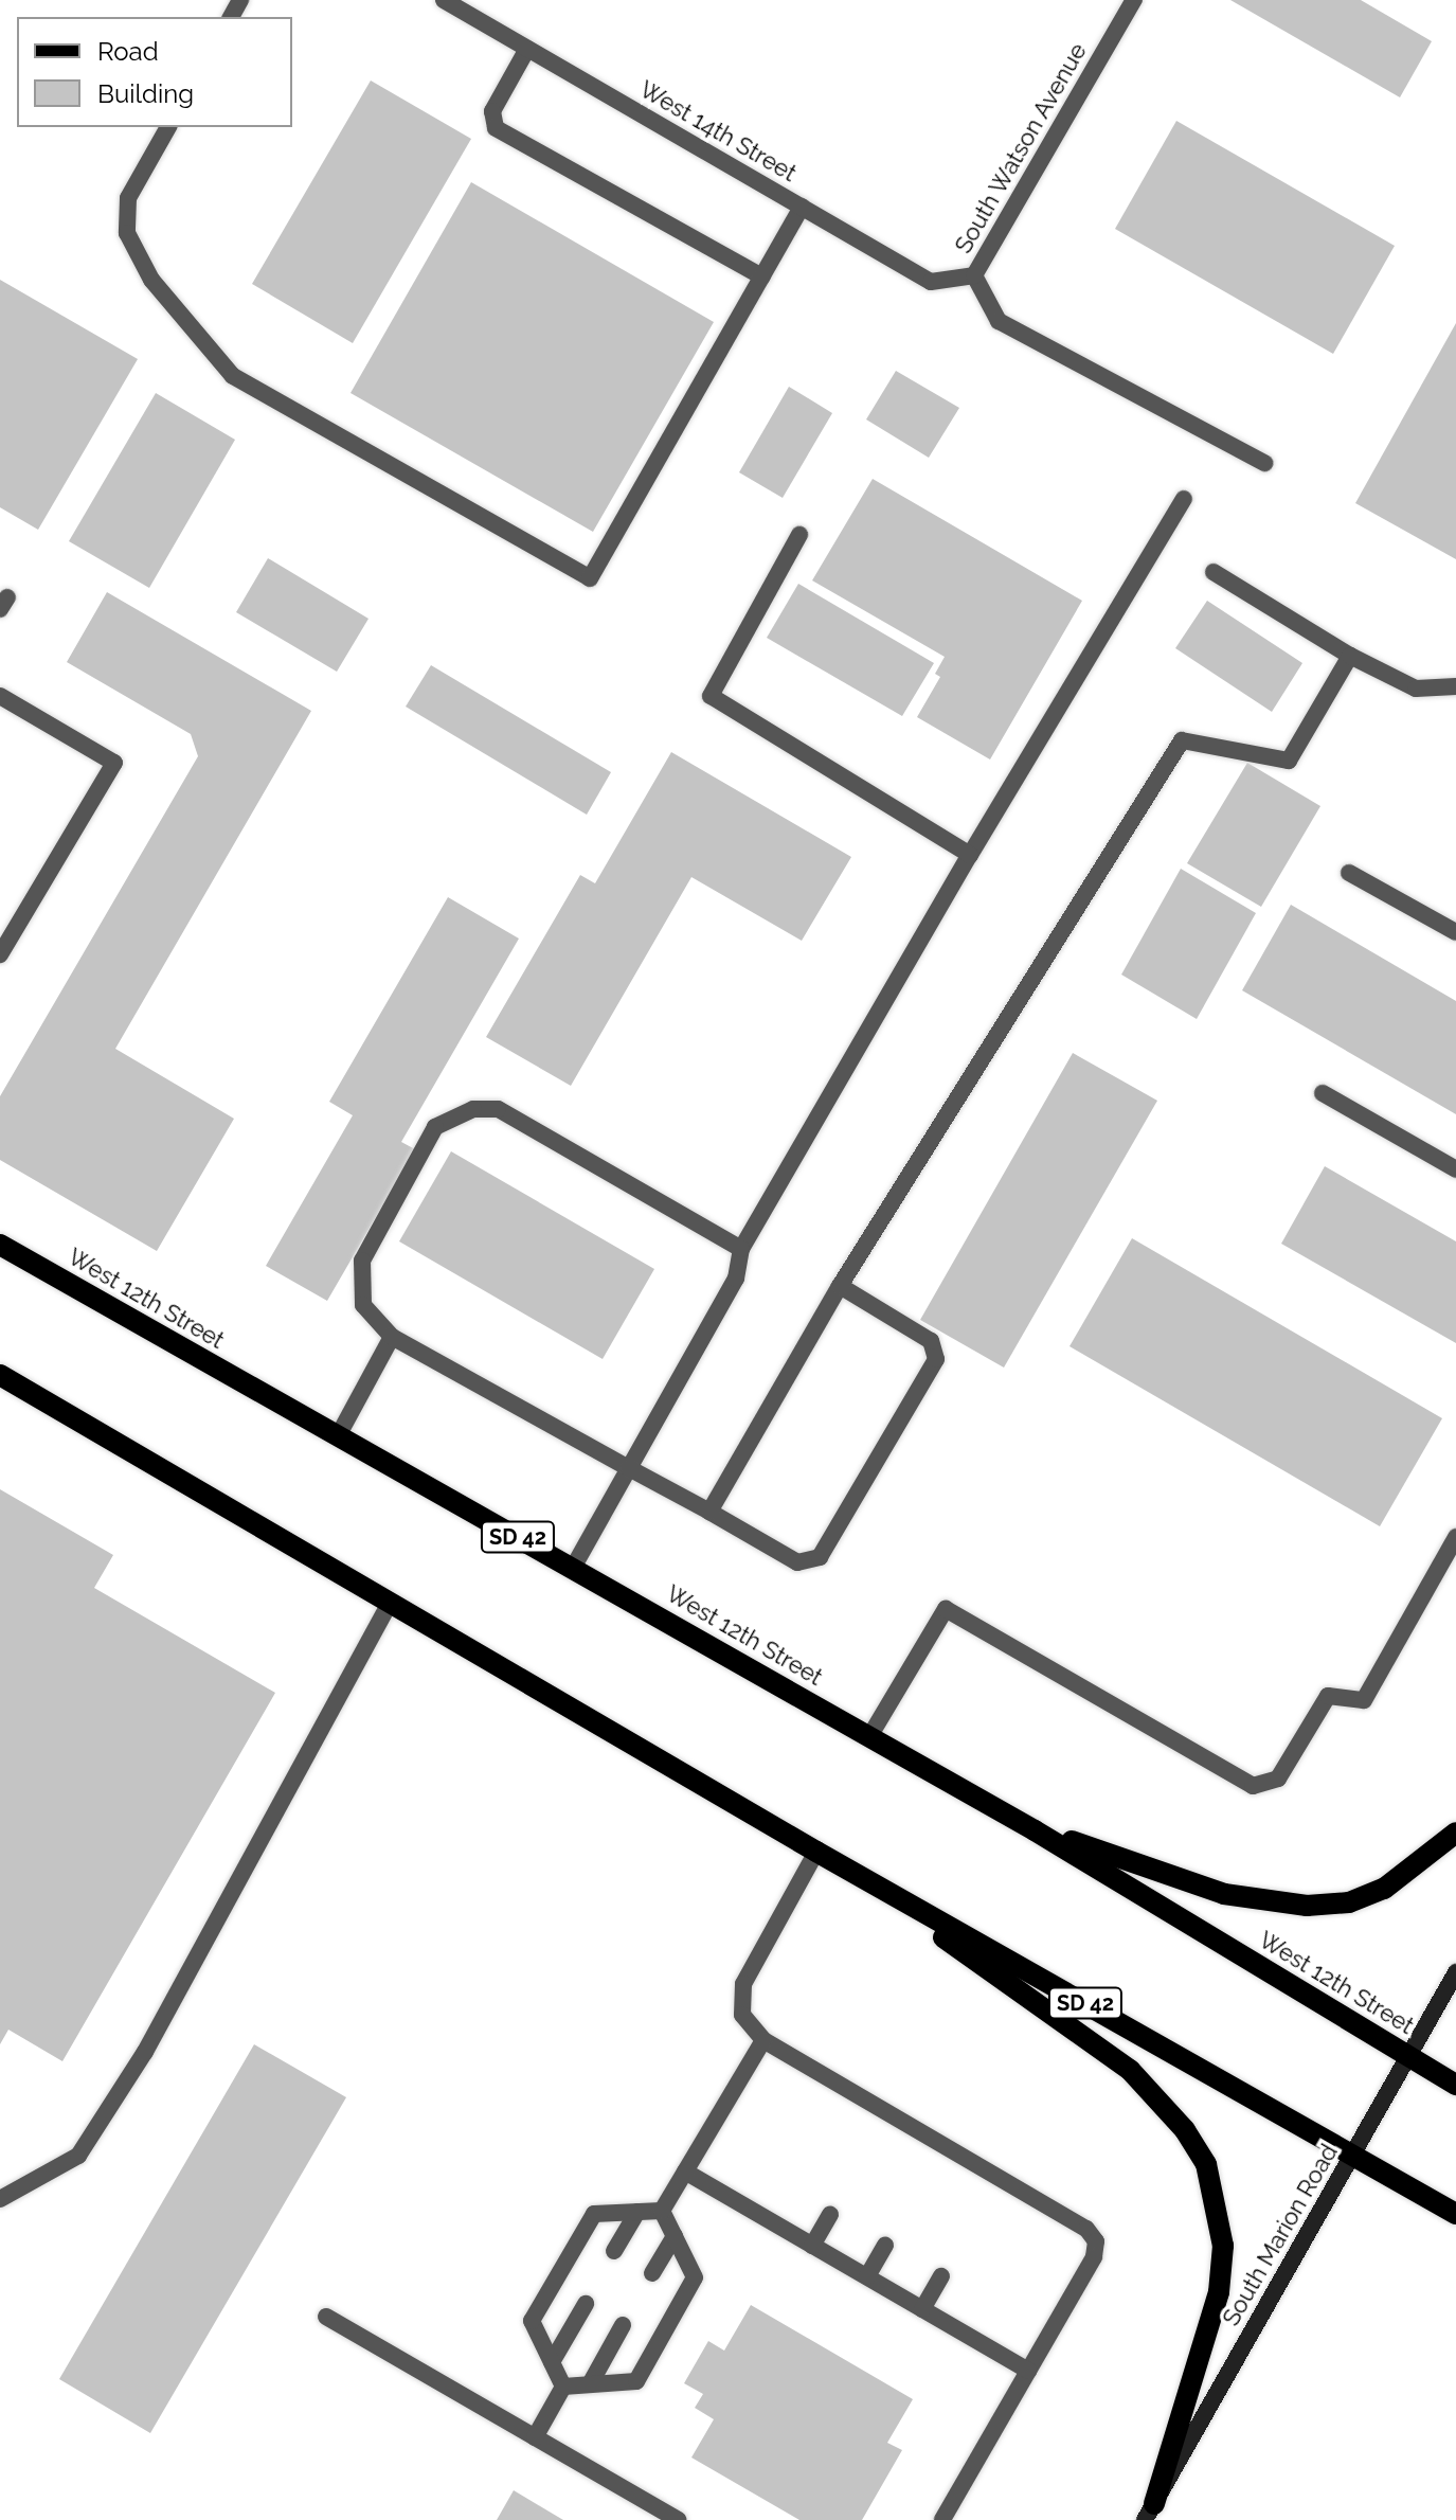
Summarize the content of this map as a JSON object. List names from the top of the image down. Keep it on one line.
{"streets":{"main road":["West 12th Street","SD 42","South Marion Road"],"street":["West 14th Street","South Watson Avenue"]},"crossings":[["West 14th Street","South Watson Avenue"],["West 12th Street","South Marion Road"],["SD 42","South Marion Road"]],"legend":["Road","Building"]}
